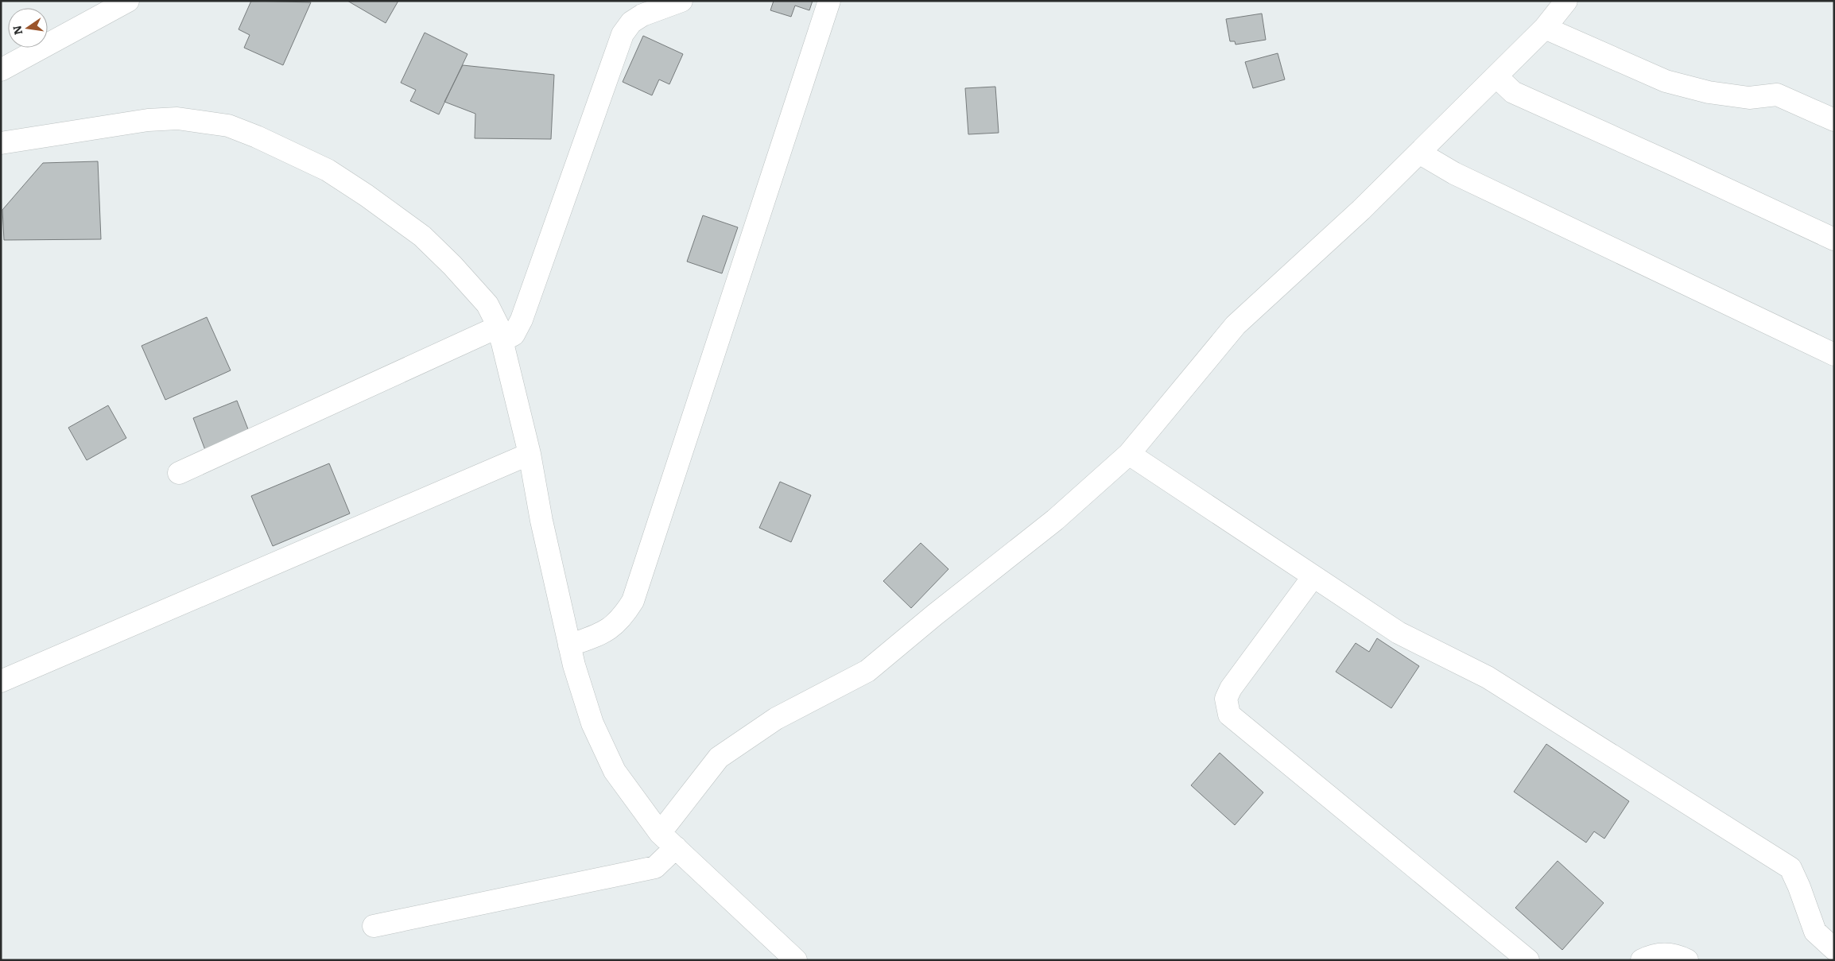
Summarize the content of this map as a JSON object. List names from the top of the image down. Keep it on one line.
{"north":"left"}
